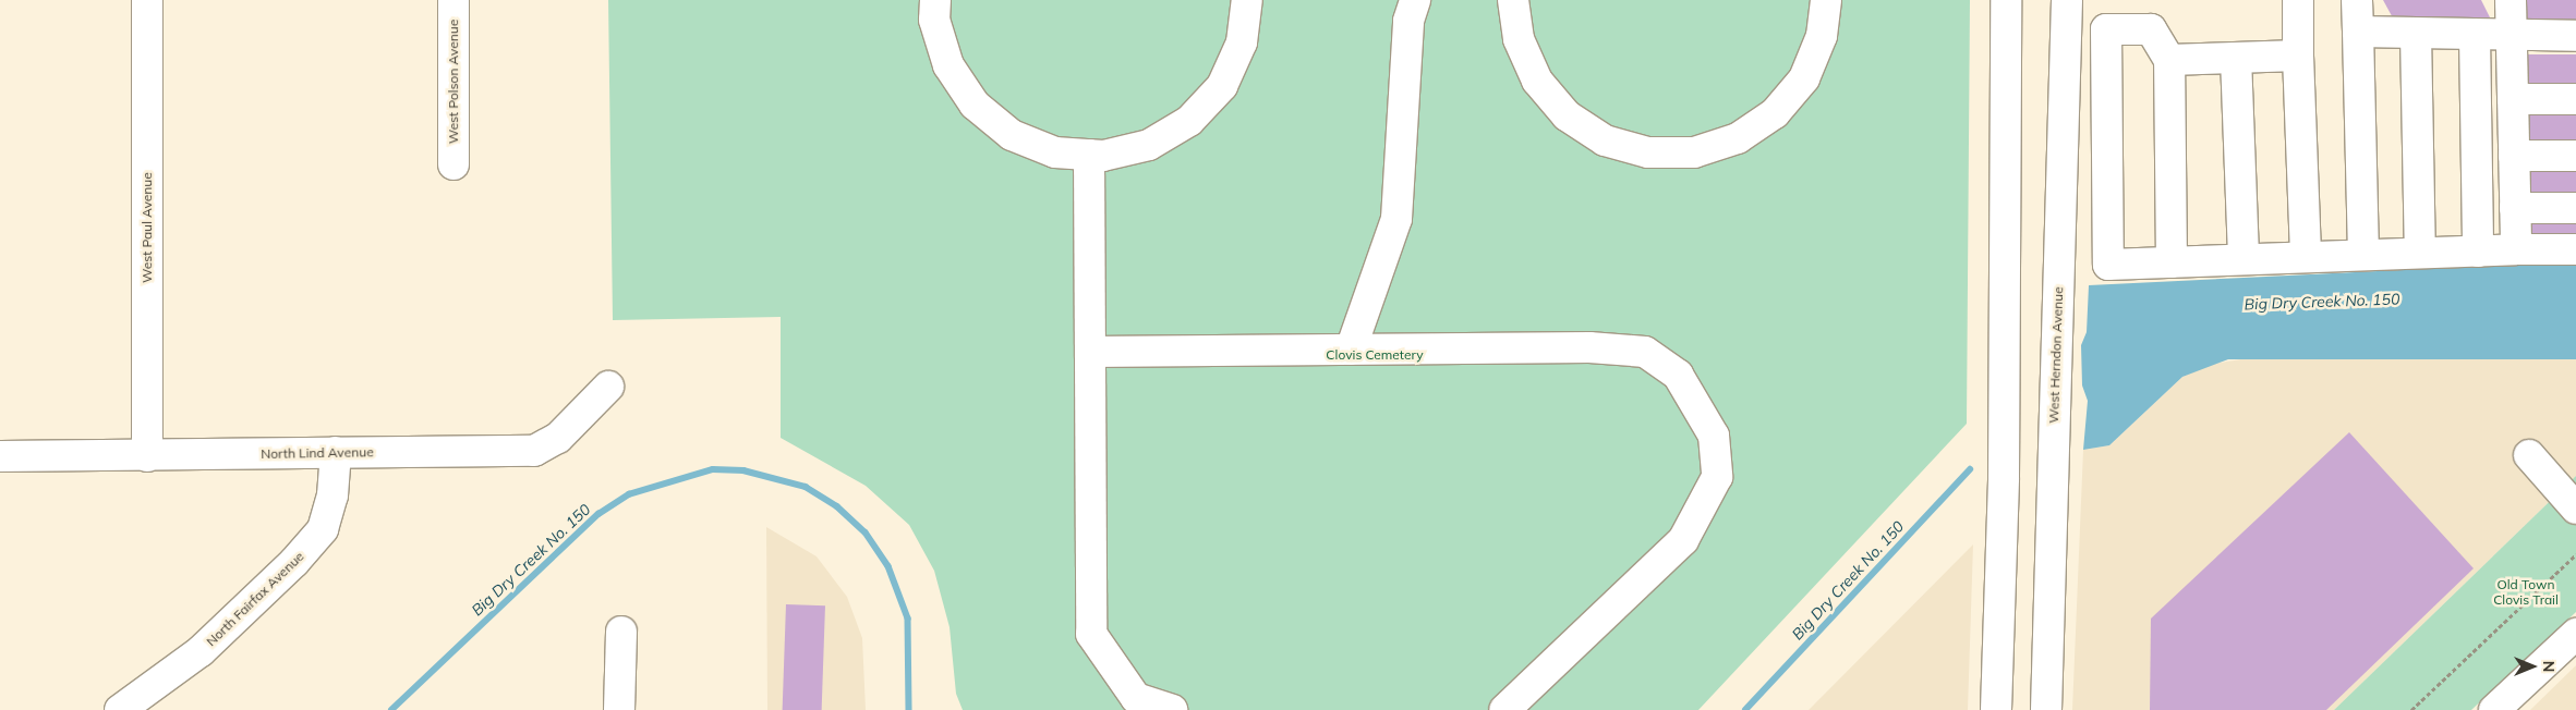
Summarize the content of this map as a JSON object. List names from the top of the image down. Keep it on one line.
{"streets":{"street":["West Polson Avenue","West Paul Avenue","West Herndon Avenue","North Lind Avenue","North Fairfax Avenue"]},"crossings":[["West Paul Avenue","North Lind Avenue"],["North Lind Avenue","North Fairfax Avenue"]],"water":["Big Dry Creek No. 150"],"parks":["Clovis Cemetery","Old Town Clovis Trail"],"north":"right"}
